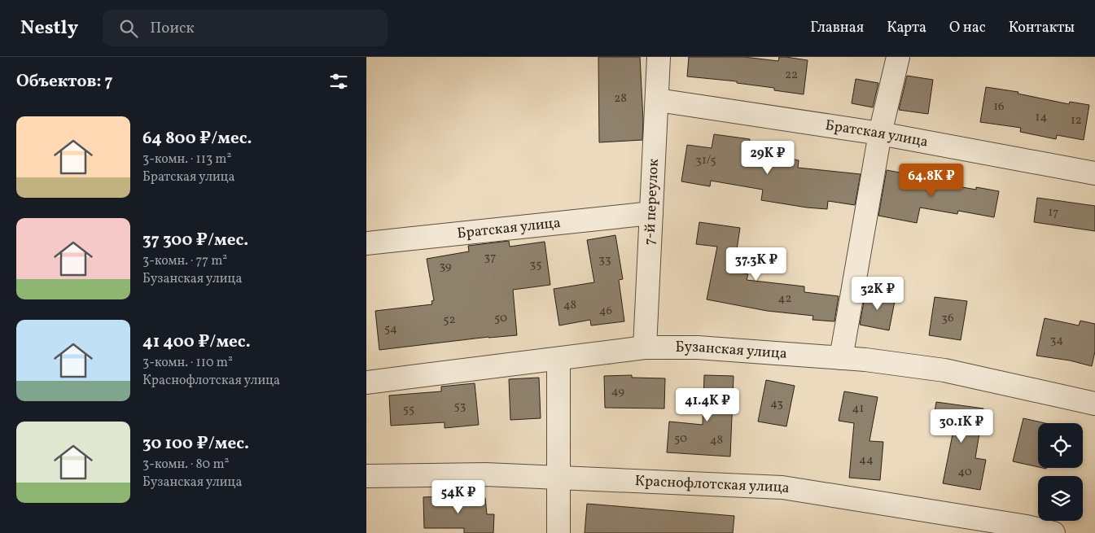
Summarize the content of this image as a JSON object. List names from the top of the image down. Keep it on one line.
{"streets":{"street":["Братская улица","7-й переулок","Бузанская улица","Краснофлотская улица"]},"crossings":[["Братская улица","7-й переулок"],["7-й переулок","Бузанская улица"]],"house_numbers":["22","28","16","14","12","31/5","17","37","33","35","39","42","48","46","50","36","52","54","34","49","43","53","41","55","50","48","44","40"],"page":{"header":"Nestly","search":"Поиск","nav":["Главная","Карта","О нас","Контакты"],"heading":"Объектов: 7","list":[{"name":"64 800 ₽/мес.","note":"3-комн. · 113 m² · Братская улица"},{"name":"37 300 ₽/мес.","note":"3-комн. · 77 m² · Бузанская улица"},{"name":"41 400 ₽/мес.","note":"3-комн. · 110 m² · Краснофлотская улица"},{"name":"30 100 ₽/мес.","note":"3-комн. · 80 m² · Бузанская улица"}],"price":["29K ₽","64.8K ₽","37.3K ₽","32K ₽","41.4K ₽","30.1K ₽","54K ₽"]}}
